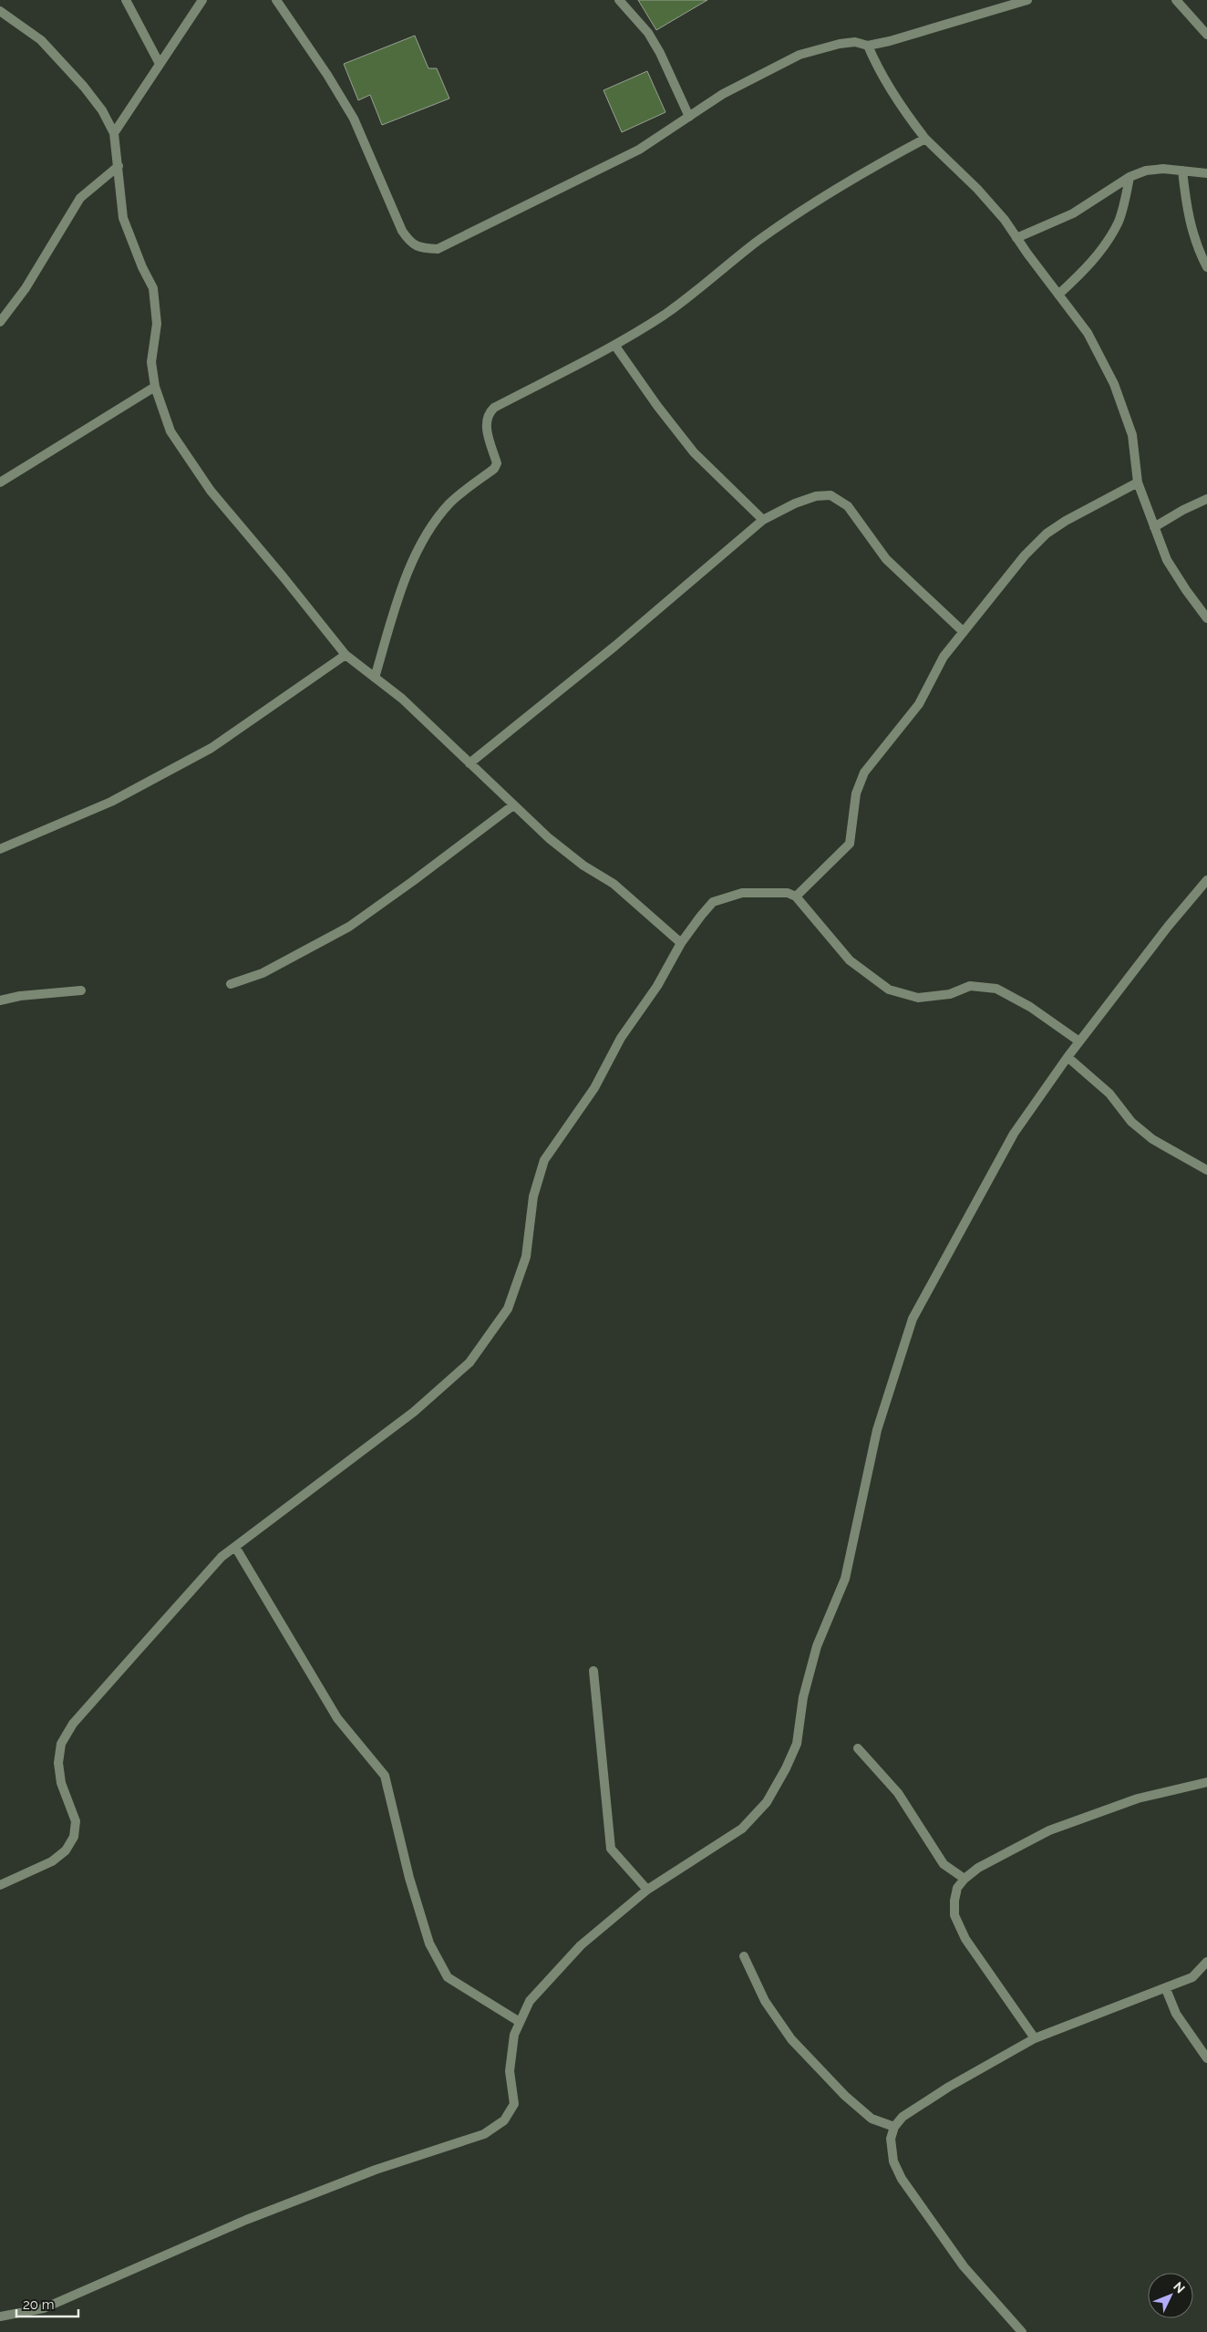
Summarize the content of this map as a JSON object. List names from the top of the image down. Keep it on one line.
{"scale_bar":"20 m","north":"top right"}
